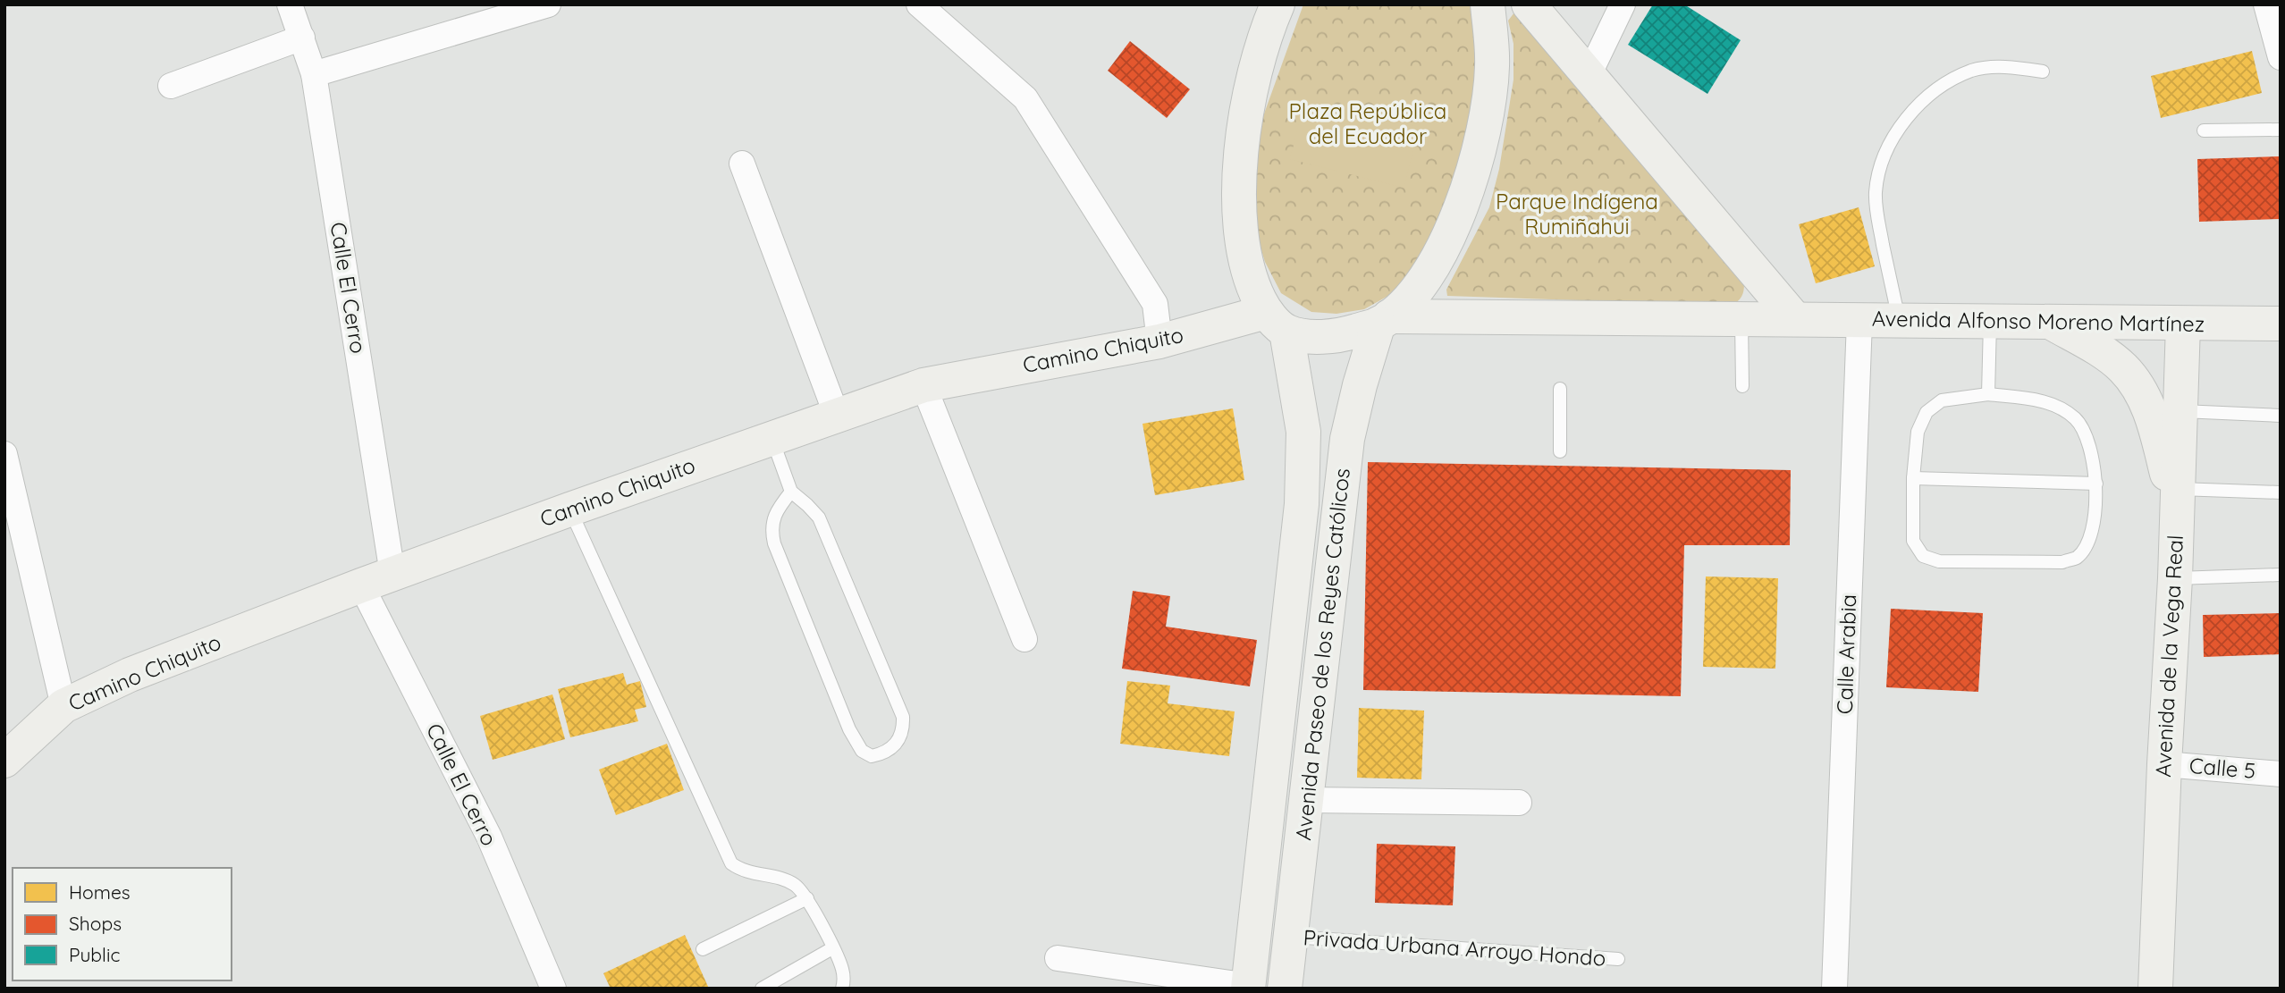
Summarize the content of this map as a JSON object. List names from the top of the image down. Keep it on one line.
{"streets":{"main road":["Avenida Alfonso Moreno Martínez","Camino Chiquito","Avenida Paseo de los Reyes Católicos","Avenida de la Vega Real"],"street":["Calle El Cerro","Calle Arabia","Calle 5"],"lane":["Privada Urbana Arroyo Hondo"]},"crossings":[["Calle El Cerro","Camino Chiquito"],["Avenida Alfonso Moreno Martínez","Avenida Paseo de los Reyes Católicos"],["Avenida Alfonso Moreno Martínez","Calle Arabia"],["Avenida Alfonso Moreno Martínez","Avenida de la Vega Real"],["Camino Chiquito","Avenida Paseo de los Reyes Católicos"],["Avenida Paseo de los Reyes Católicos","Privada Urbana Arroyo Hondo"],["Avenida de la Vega Real","Calle 5"]],"parks":["Plaza República del Ecuador","Parque Indígena Rumiñahui"],"legend":["Homes","Shops","Public"]}
